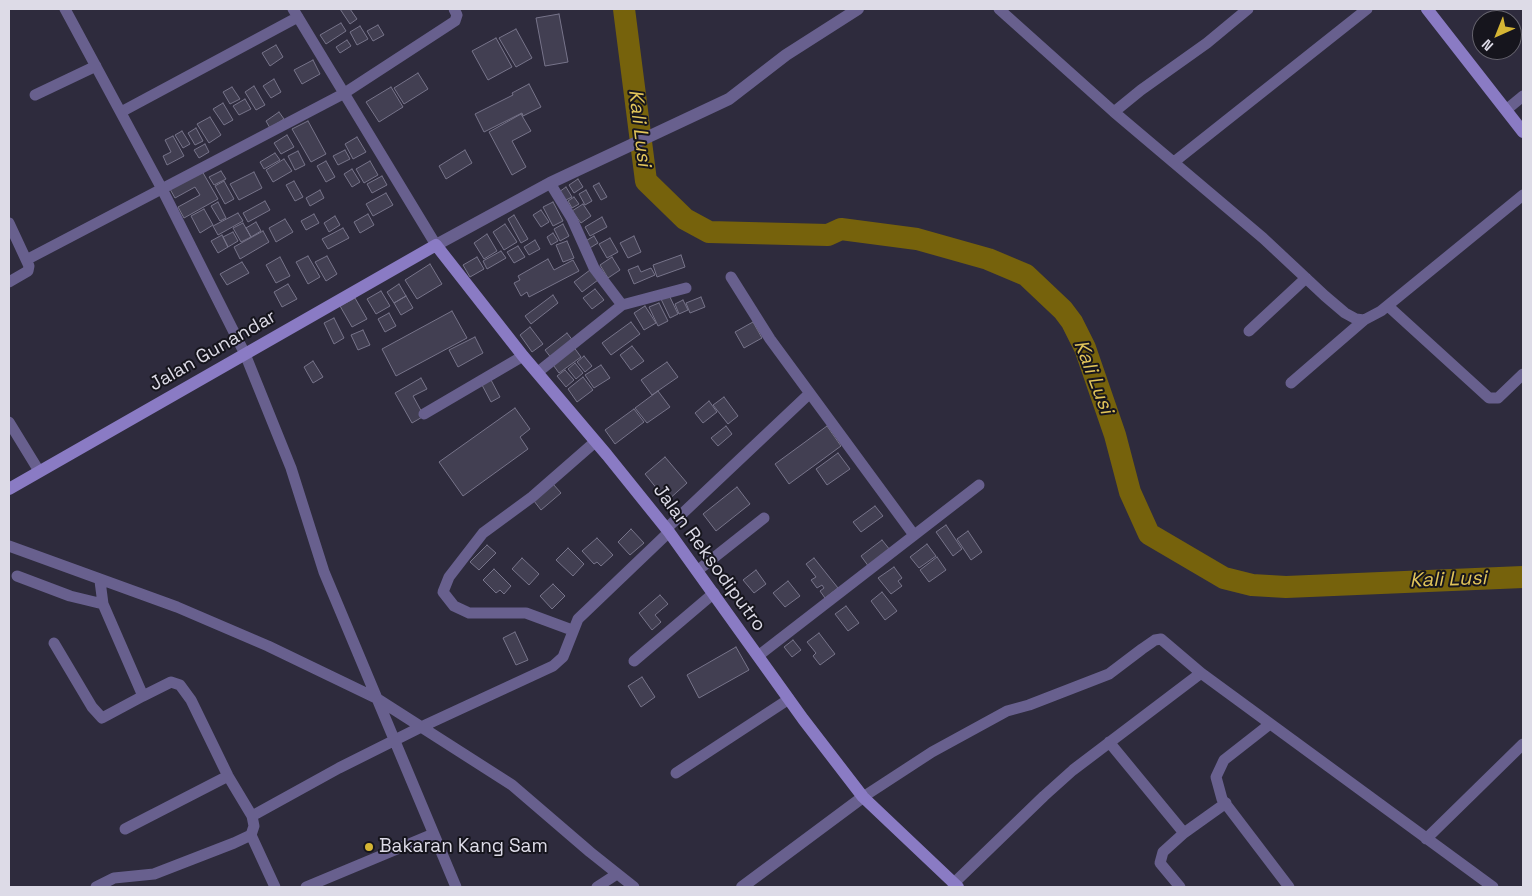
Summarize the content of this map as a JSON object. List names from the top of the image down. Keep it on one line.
{"streets":{"main road":["Jalan Gunandar","Jalan Reksodiputro"]},"crossings":[["Jalan Gunandar","Jalan Reksodiputro"]],"water":["Kali Lusi"],"places":["Bakaran Kang Sam"],"north":"bottom left"}
